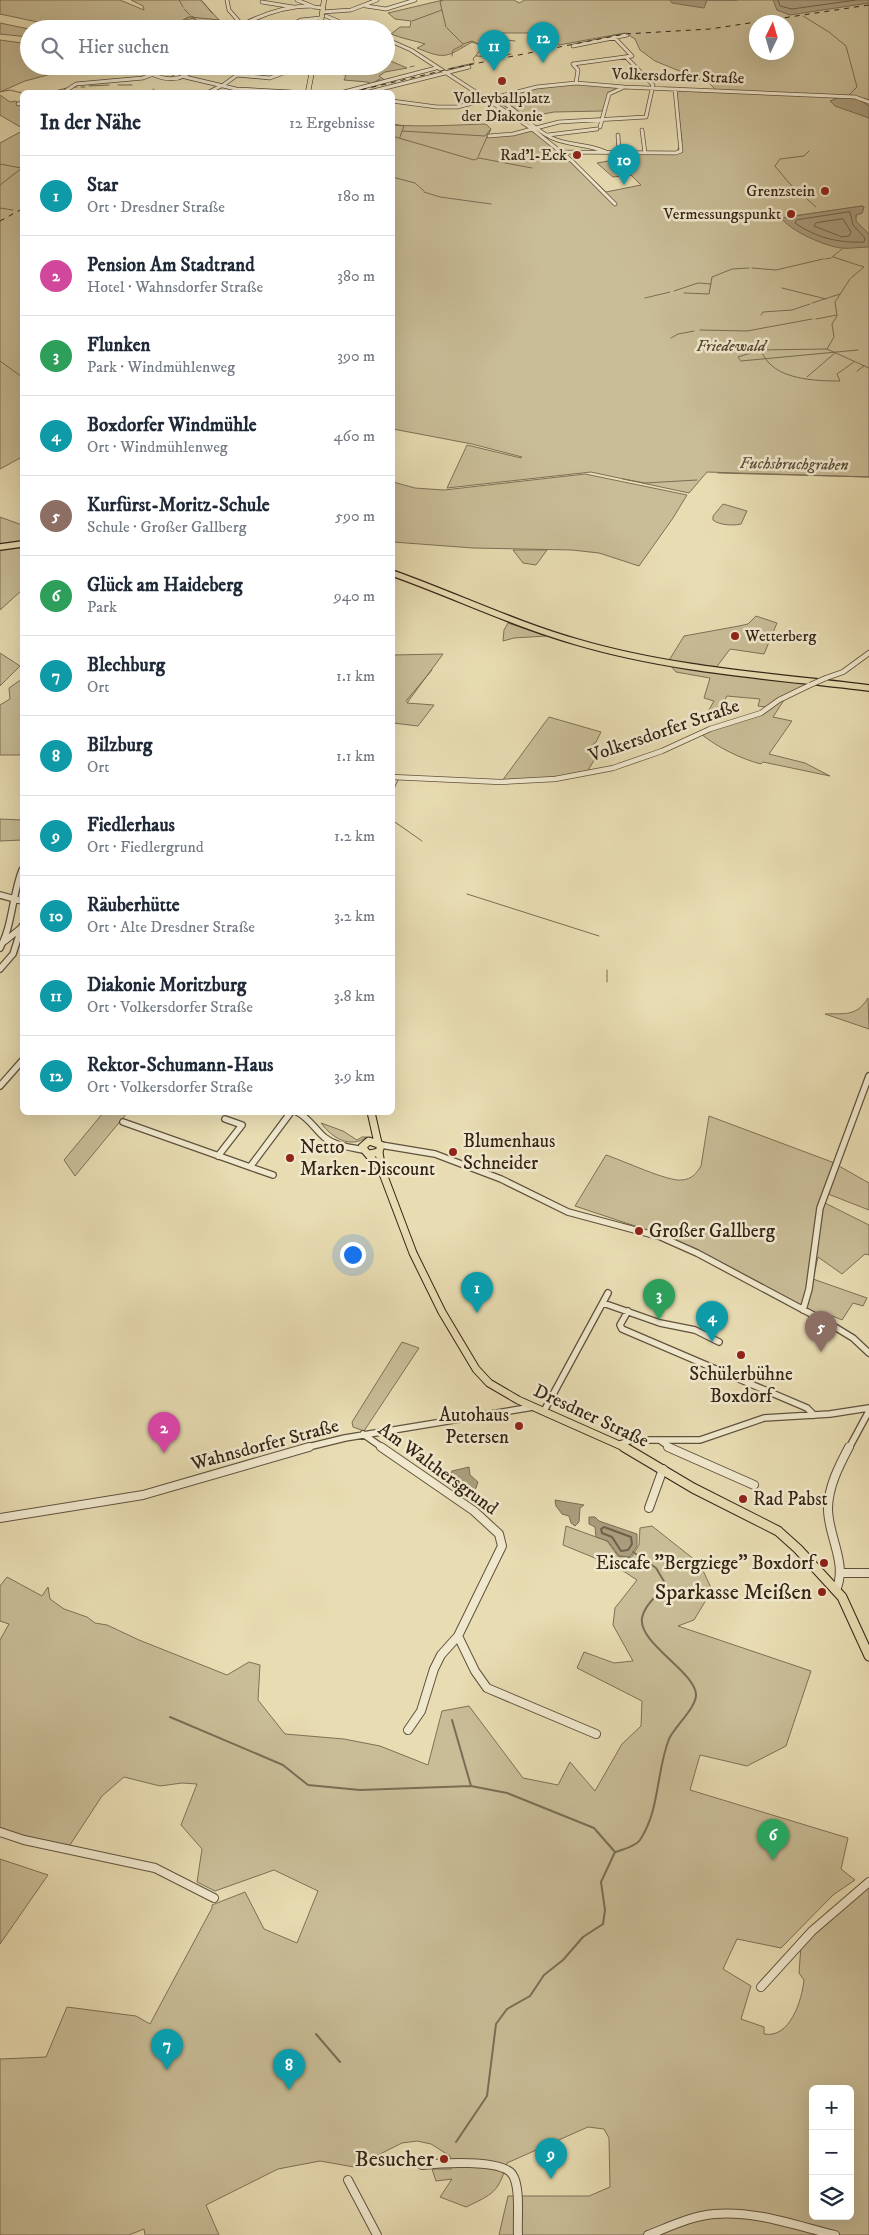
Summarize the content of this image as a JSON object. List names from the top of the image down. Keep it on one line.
{"streets":{"main road":["Dresdner Straße"],"street":["Volkersdorfer Straße","Wahnsdorfer Straße","Am Walthersgrund"]},"crossings":[["Dresdner Straße","Wahnsdorfer Straße"],["Wahnsdorfer Straße","Am Walthersgrund"]],"water":["Fuchsbruchgraben"],"parks":["Friedewald"],"places":["Volleyballplatz der Diakonie","Rad'l-Eck","Grenzstein","Vermessungspunkt","Wetterberg","Blumenhaus Schneider","Netto Marken-Discount","Großer Gallberg","Schülerbühne Boxdorf","Autohaus Petersen","Rad Pabst","Eiscafe \"Bergziege\" Boxdorf","Sparkasse Meißen","Besucher"],"north":"top","page":{"search":"Hier suchen","pins":["12","11","10","1","3","4","5","2","6","7","8","9"],"heading":["In der Nähe","12 Ergebnisse"],"list":[{"mark":"1","name":"Star","note":"Ort · Dresdner Straße","value":"180 m"},{"mark":"2","name":"Pension Am Stadtrand","note":"Hotel · Wahnsdorfer Straße","value":"380 m"},{"mark":"3","name":"Flunken","note":"Park · Windmühlenweg","value":"390 m"},{"mark":"4","name":"Boxdorfer Windmühle","note":"Ort · Windmühlenweg","value":"460 m"},{"mark":"5","name":"Kurfürst-Moritz-Schule","note":"Schule · Großer Gallberg","value":"590 m"},{"mark":"6","name":"Glück am Haideberg","note":"Park","value":"940 m"},{"mark":"7","name":"Blechburg","note":"Ort","value":"1.1 km"},{"mark":"8","name":"Bilzburg","note":"Ort","value":"1.1 km"},{"mark":"9","name":"Fiedlerhaus","note":"Ort · Fiedlergrund","value":"1.2 km"},{"mark":"10","name":"Räuberhütte","note":"Ort · Alte Dresdner Straße","value":"3.2 km"},{"mark":"11","name":"Diakonie Moritzburg","note":"Ort · Volkersdorfer Straße","value":"3.8 km"},{"mark":"12","name":"Rektor-Schumann-Haus","note":"Ort · Volkersdorfer Straße","value":"3.9 km"}],"map_buttons":["+","−"]}}
